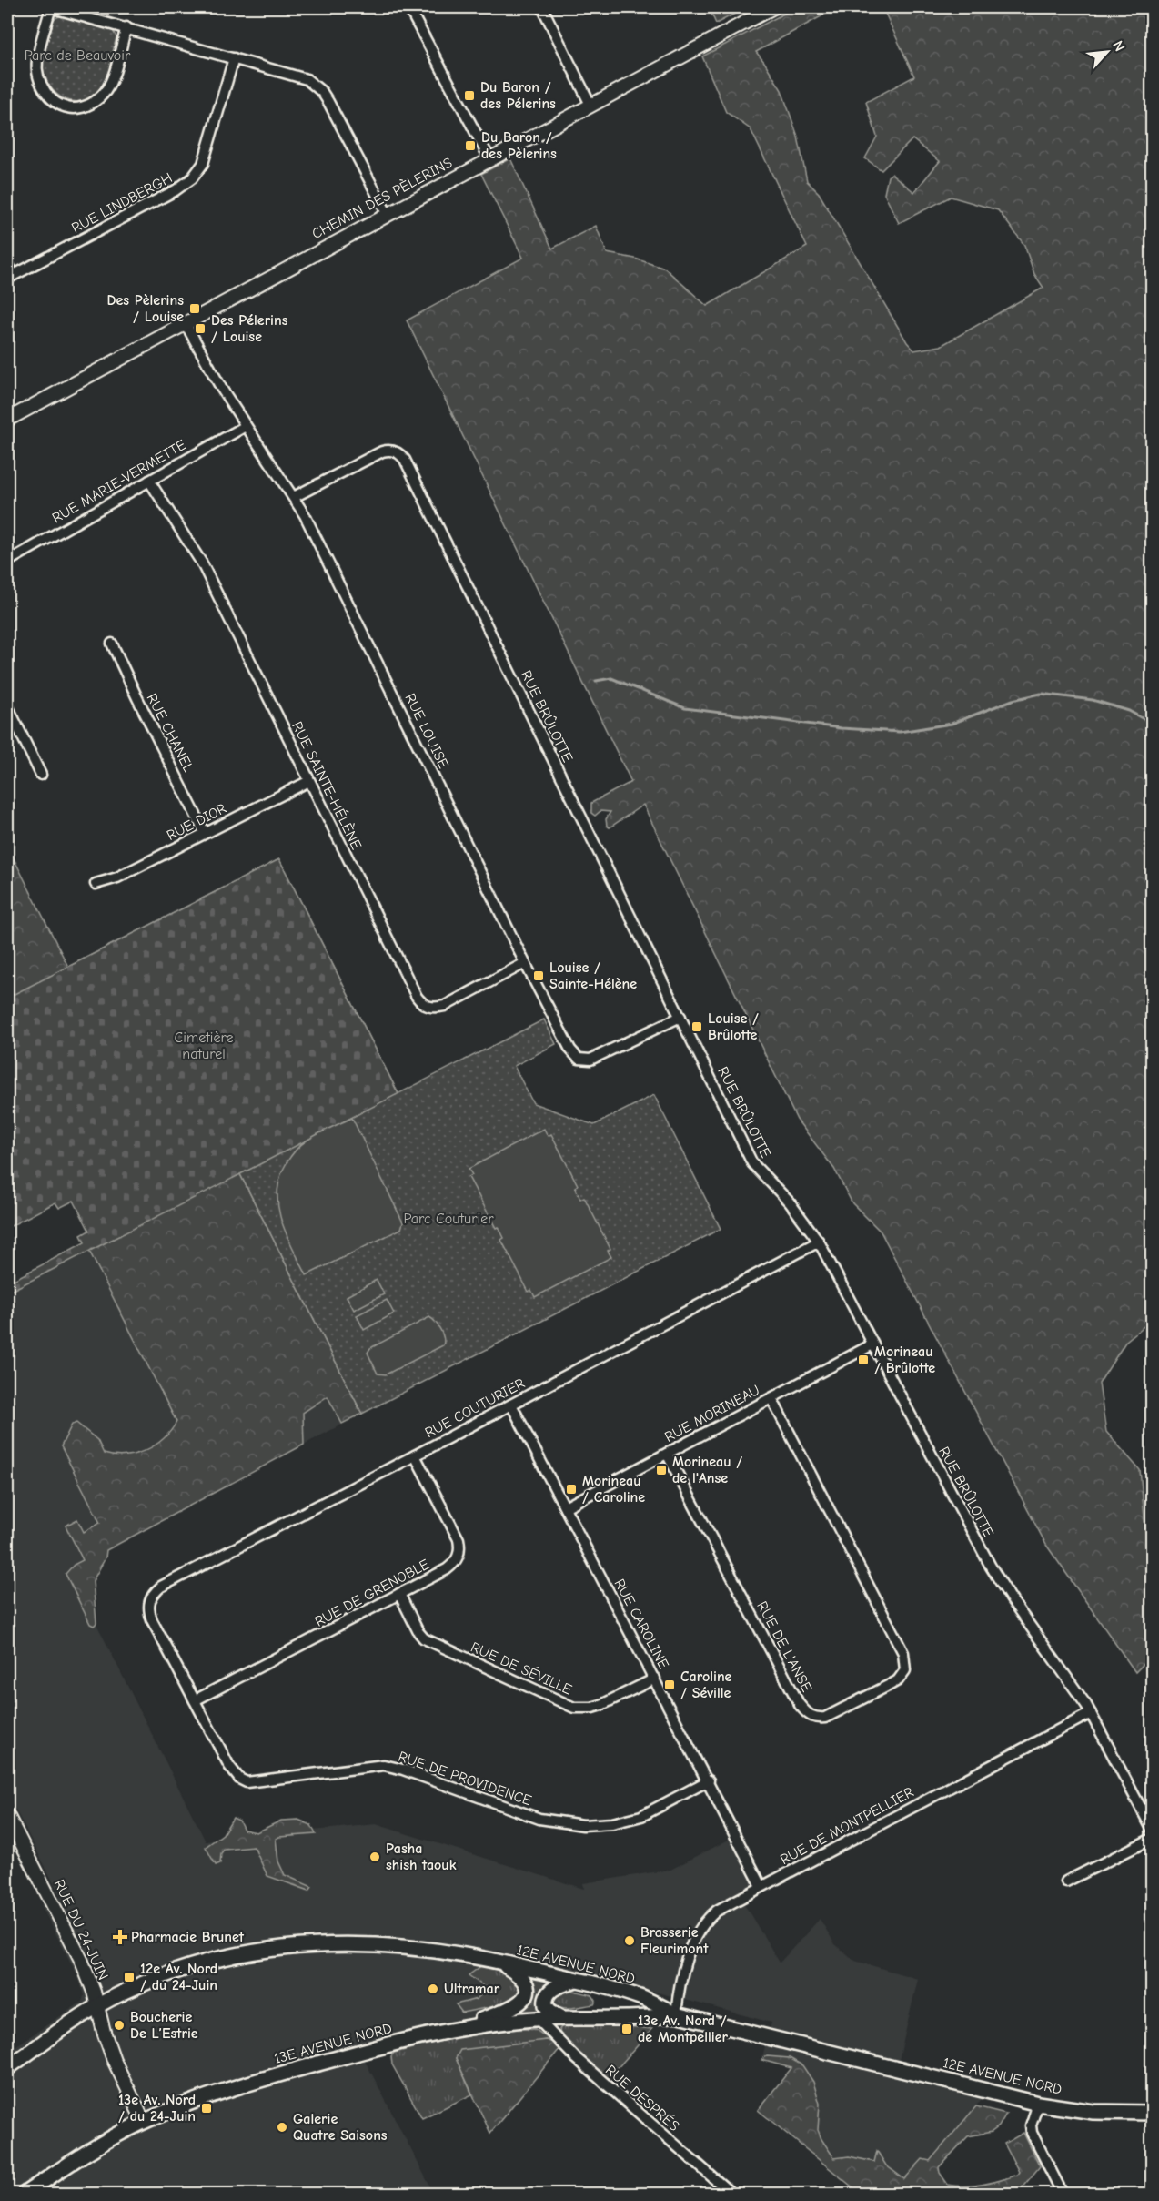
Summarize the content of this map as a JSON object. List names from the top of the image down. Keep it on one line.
{"streets":{"main road":["12E AVENUE NORD","13E AVENUE NORD"],"street":["CHEMIN DES PÈLERINS","RUE LINDBERGH","RUE MARIE-VERMETTE","RUE BRÛLOTTE","RUE LOUISE","RUE CHANEL","RUE SAINTE-HÉLÈNE","RUE DIOR","RUE COUTURIER","RUE MORINEAU","RUE DE GRENOBLE","RUE CAROLINE","RUE DE L'ANSE","RUE DE SÉVILLE","RUE DE PROVIDENCE","RUE DE MONTPELLIER","RUE DU 24-JUIN","RUE DESPRÉS"]},"crossings":[["CHEMIN DES PÈLERINS","RUE LOUISE"],["RUE MARIE-VERMETTE","RUE LOUISE"],["RUE MARIE-VERMETTE","RUE SAINTE-HÉLÈNE"],["RUE BRÛLOTTE","RUE LOUISE"],["RUE BRÛLOTTE","RUE COUTURIER"],["RUE BRÛLOTTE","RUE MORINEAU"],["RUE BRÛLOTTE","RUE DE MONTPELLIER"],["RUE LOUISE","RUE SAINTE-HÉLÈNE"],["RUE CHANEL","RUE DIOR"],["RUE SAINTE-HÉLÈNE","RUE DIOR"],["RUE COUTURIER","RUE DE GRENOBLE"],["RUE COUTURIER","RUE CAROLINE"],["RUE COUTURIER","RUE DE PROVIDENCE"],["RUE MORINEAU","RUE CAROLINE"],["RUE MORINEAU","RUE DE L'ANSE"],["RUE DE GRENOBLE","RUE DE SÉVILLE"],["RUE DE GRENOBLE","RUE DE PROVIDENCE"],["RUE CAROLINE","RUE DE SÉVILLE"],["RUE CAROLINE","RUE DE PROVIDENCE"],["RUE CAROLINE","RUE DE MONTPELLIER"],["RUE DE MONTPELLIER","12E AVENUE NORD"],["RUE DE MONTPELLIER","13E AVENUE NORD"],["RUE DU 24-JUIN","12E AVENUE NORD"],["RUE DU 24-JUIN","13E AVENUE NORD"],["12E AVENUE NORD","13E AVENUE NORD"],["13E AVENUE NORD","RUE DESPRÉS"]],"parks":["Parc de Beauvoir","Cimetière naturel","Parc Couturier"],"places":{"transit":["Du Baron / des Pélerins","Du Baron / des Pèlerins","Des Pèlerins / Louise","Des Pélerins / Louise","Louise / Sainte-Hélène","Louise / Brûlotte","Morineau / Brûlotte","Morineau / de l'Anse","Morineau / Caroline","Caroline / Séville","12e Av. Nord / du 24-Juin","13e Av. Nord / de Montpellier","13e Av. Nord / du 24-Juin"],"other":["Pasha shish taouk","Brasserie Fleurimont","Ultramar","Boucherie De L’Estrie","Galerie Quatre Saisons"],"health":["Pharmacie Brunet"]},"north":"top right"}
